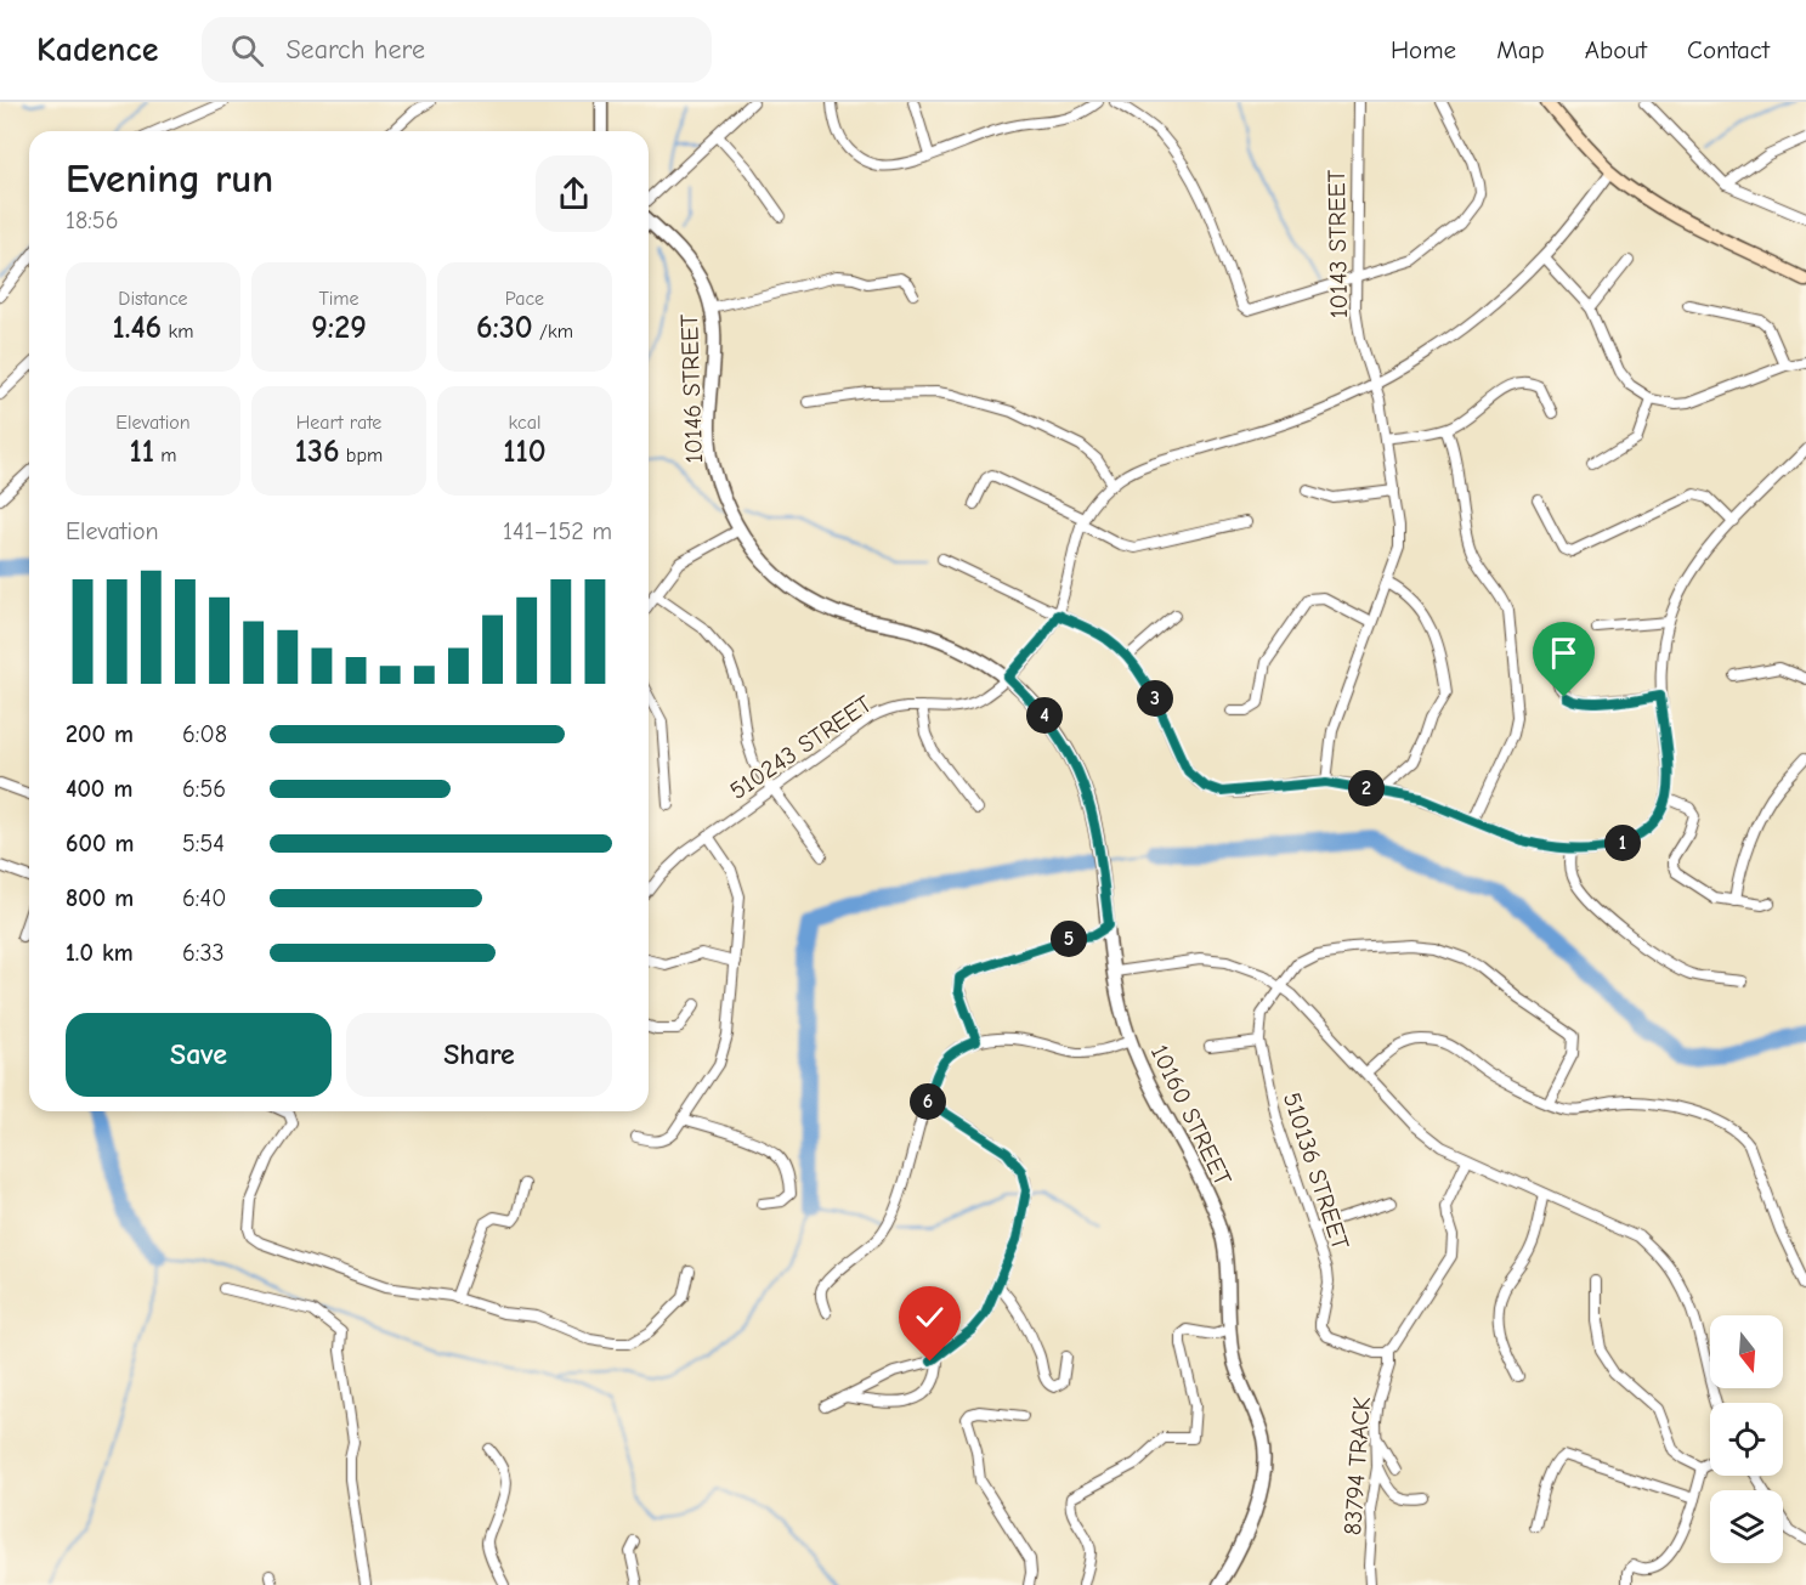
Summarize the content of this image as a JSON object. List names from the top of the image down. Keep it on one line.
{"streets":{"street":["10143 STREET","10146 STREET","510243 STREET","10160 STREET","510136 STREET","83794 TRACK"]},"crossings":[["10146 STREET","510243 STREET"],["10146 STREET","10160 STREET"],["510243 STREET","10160 STREET"],["510136 STREET","83794 TRACK"]],"north":"bottom","page":{"header":"Kadence","search":"Search here","nav":["Home","Map","About","Contact"],"heading":["Evening run","18:56"],"stats":[["Distance","1.46 km"],["Time","9:29"],["Pace","6:30 /km"],["Elevation","11 m"],["Heart rate","136 bpm"],["kcal","110"]],"chart":["Elevation","141–152 m"],"pins":["3","4","2","1","5","6"],"list":[{"name":"200 m","note":"6:08"},{"name":"400 m","note":"6:56"},{"name":"600 m","note":"5:54"},{"name":"800 m","note":"6:40"},{"name":"1.0 km","note":"6:33"}],"buttons":["Save","Share"]}}
